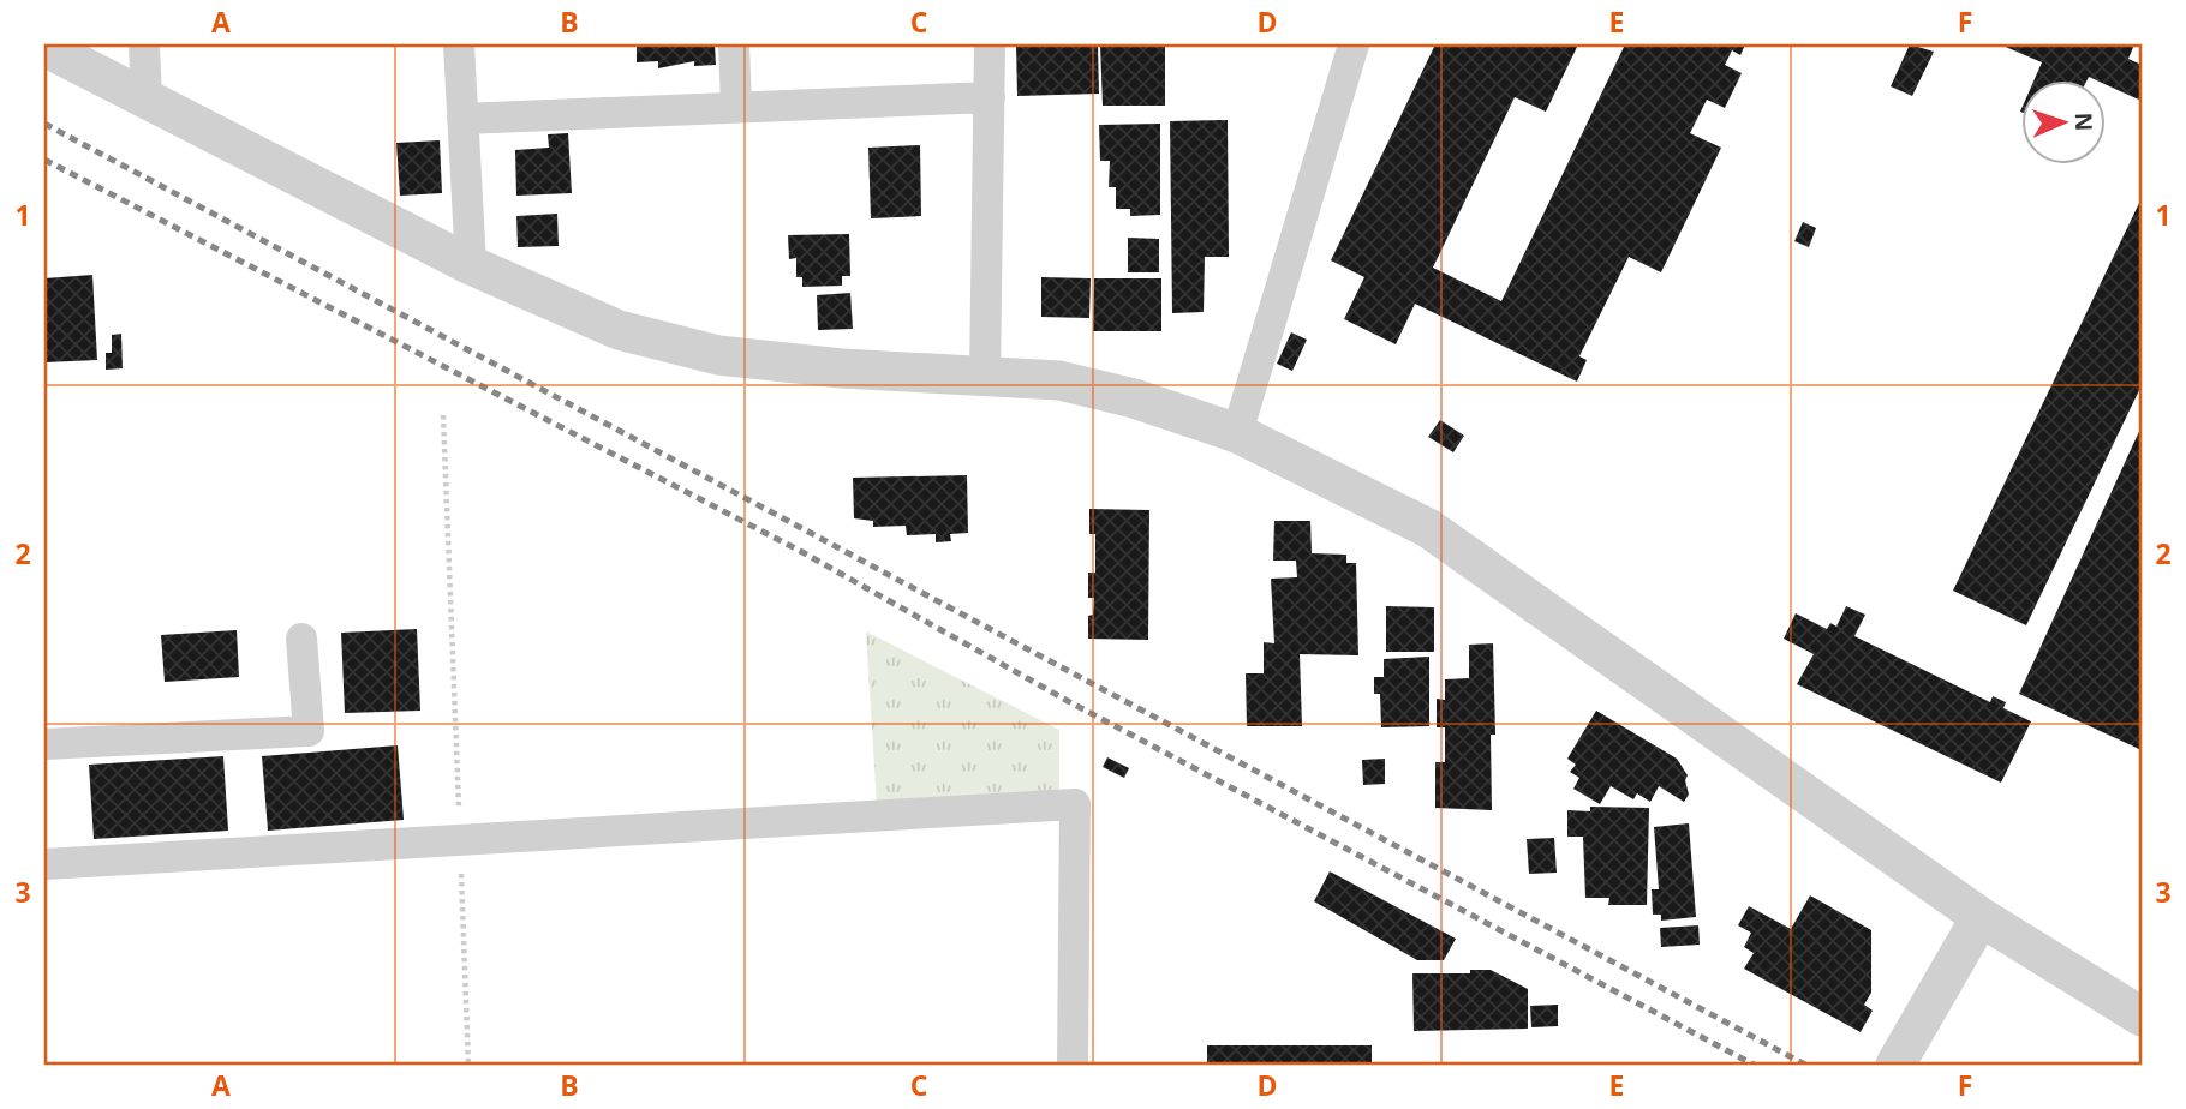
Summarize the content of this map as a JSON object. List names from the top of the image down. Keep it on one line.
{"north":"right","grid":{"columns":["A","B","C","D","E","F"],"rows":["1","2","3"]}}
